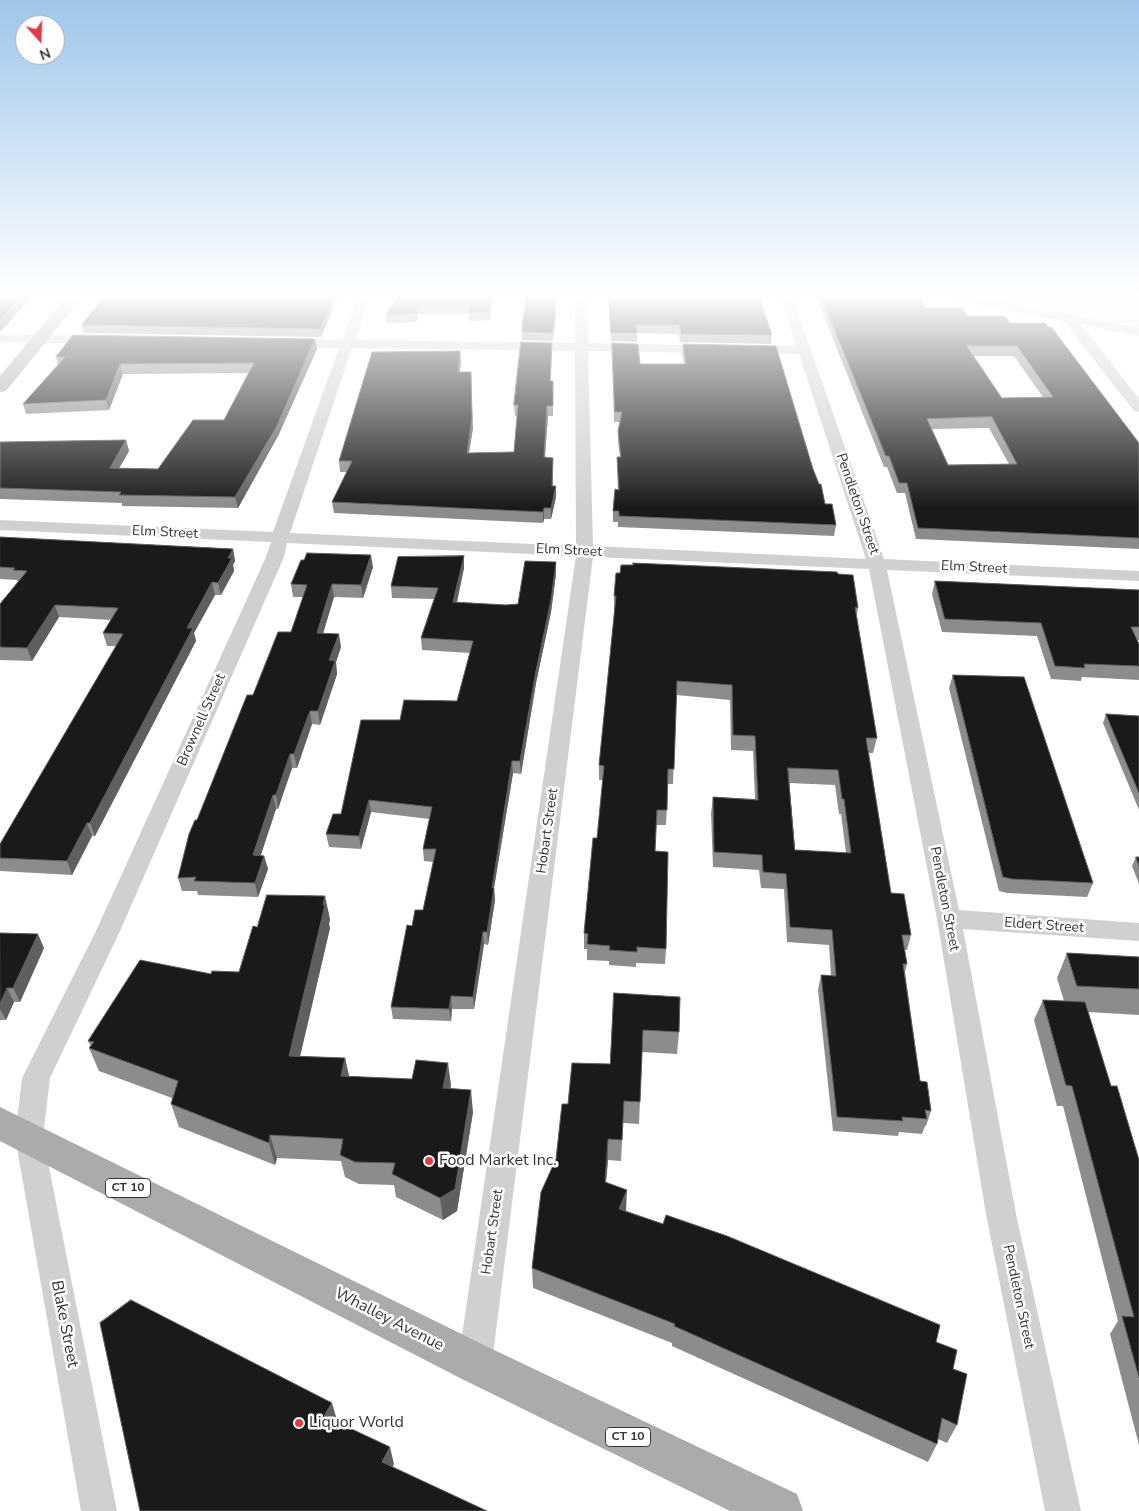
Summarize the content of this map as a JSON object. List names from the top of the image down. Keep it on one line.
{"streets":{"main road":["CT 10","Whalley Avenue"],"street":["Pendleton Street","Elm Street","Brownell Street","Hobart Street","Eldert Street","Blake Street"]},"crossings":[["Pendleton Street","Elm Street"],["Pendleton Street","Eldert Street"],["Elm Street","Brownell Street"],["Elm Street","Hobart Street"],["Brownell Street","Whalley Avenue"],["Brownell Street","Blake Street"],["Hobart Street","Whalley Avenue"],["Whalley Avenue","Blake Street"]],"places":["Food Market Inc.","Liquor World"],"north":"bottom"}
